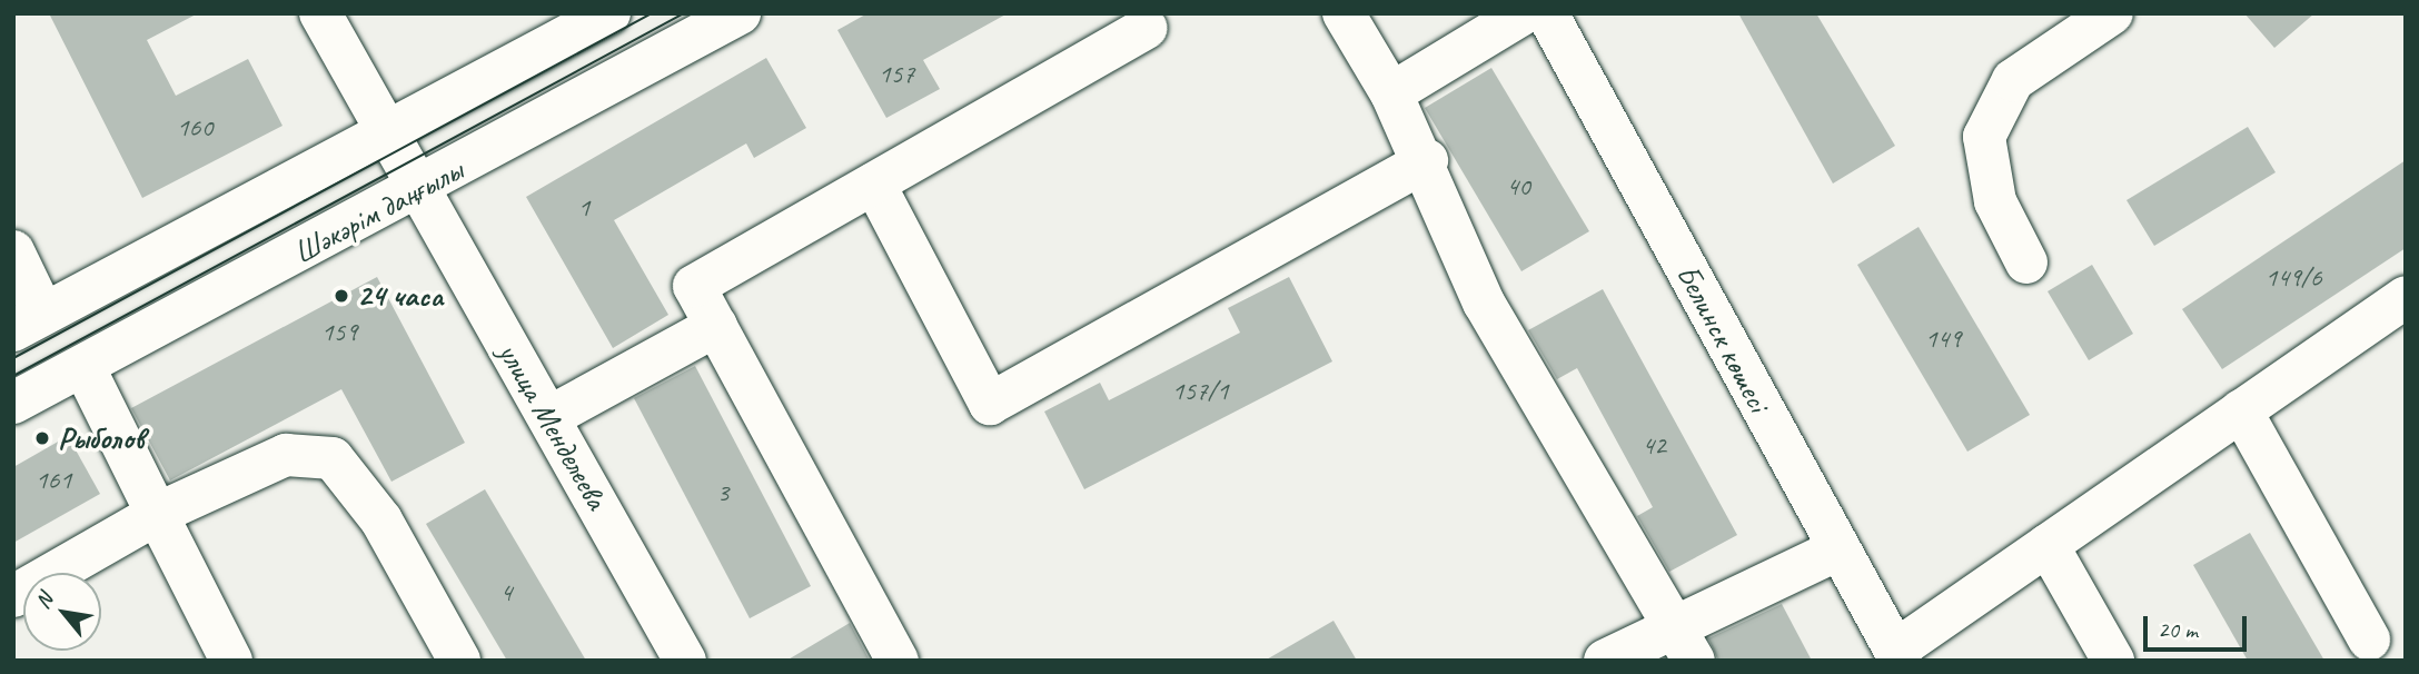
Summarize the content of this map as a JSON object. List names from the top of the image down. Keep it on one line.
{"streets":{"main road":["Шәкәрім даңғылы","Белинск көшесі","улица Менделеева"]},"crossings":[["Шәкәрім даңғылы","улица Менделеева"]],"places":["24 часа","Рыболов"],"house_numbers":["157","160","40","1","149/6","159","149","157/1","42","161","3","4"],"scale_bar":"20 m","north":"top left"}
